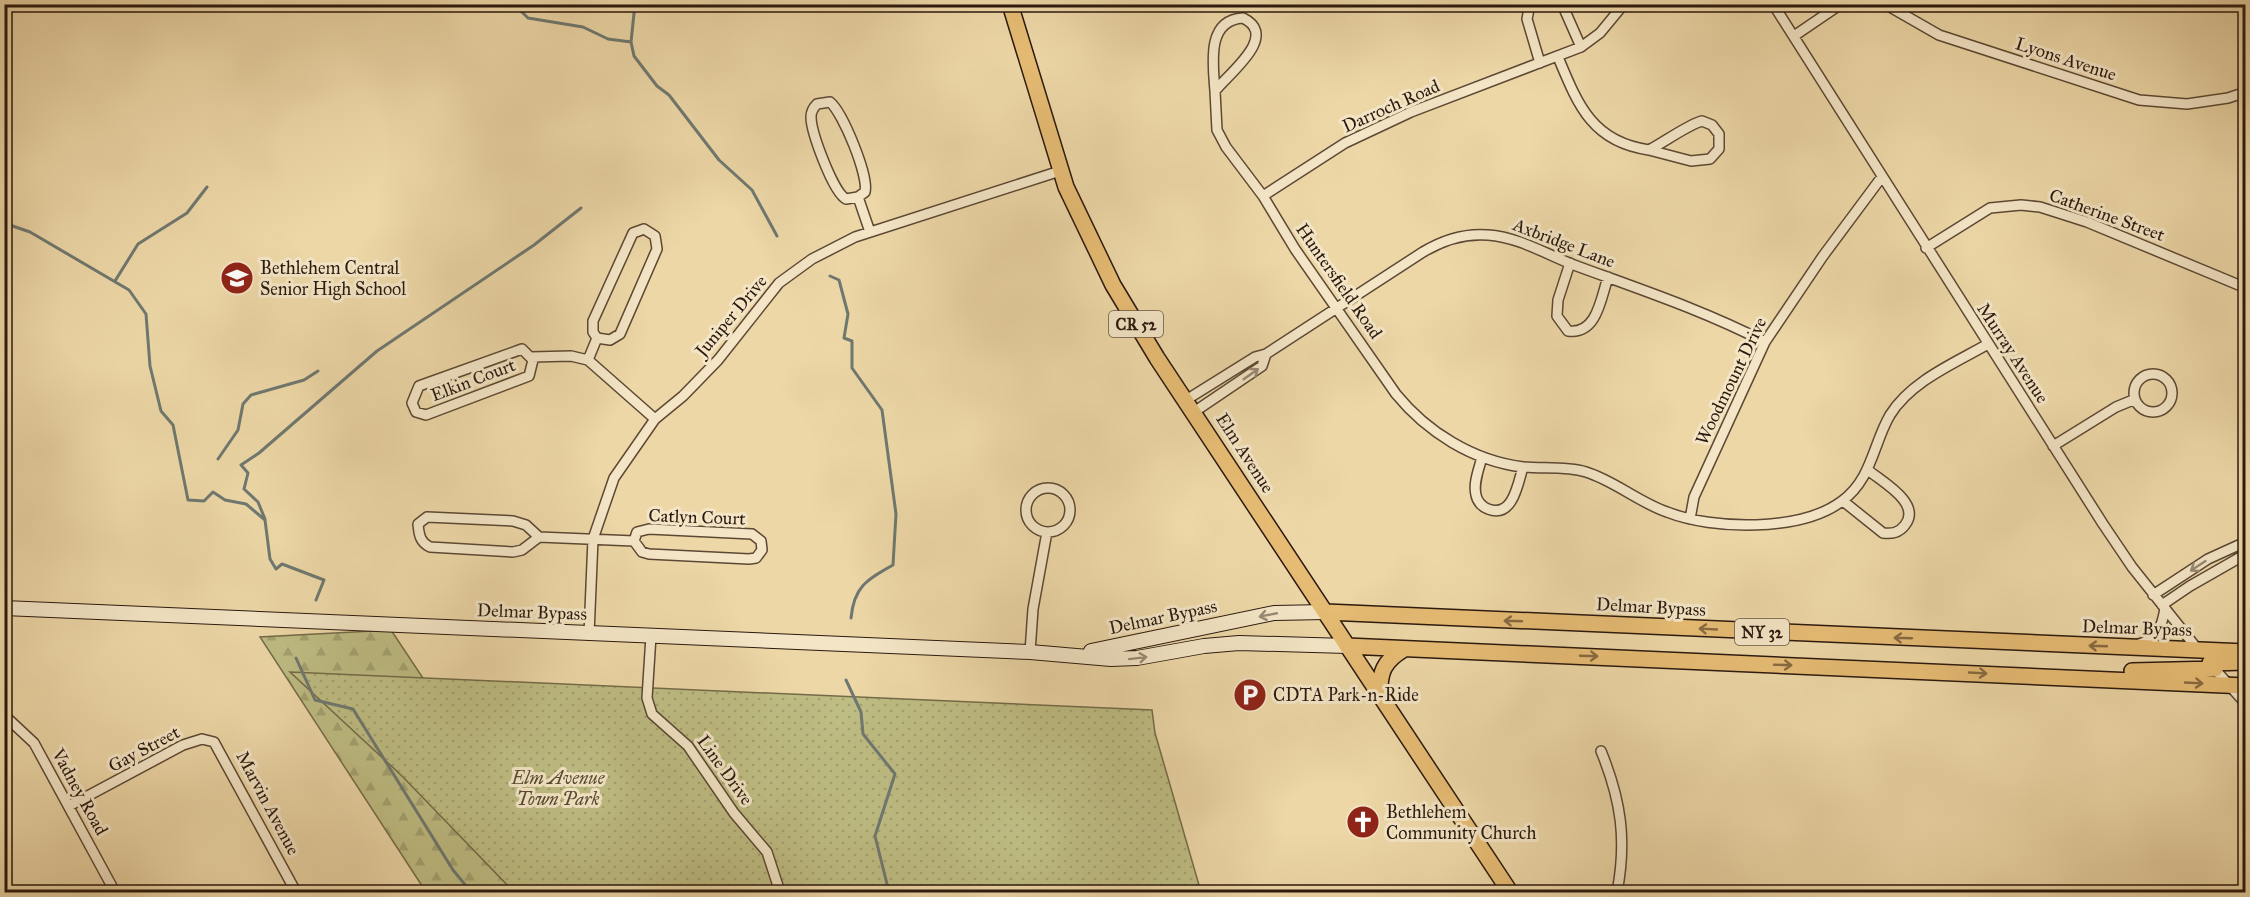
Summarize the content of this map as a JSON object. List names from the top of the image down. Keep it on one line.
{"streets":{"main road":["CR 52","Elm Avenue","Delmar Bypass","NY 32"],"street":["Lyons Avenue","Darroch Road","Catherine Street","Axbridge Lane","Huntersfield Road","Juniper Drive","Murray Avenue","Elkin Court","Woodmount Drive","Catlyn Court","Gay Street","Line Drive","Vadney Road","Marvin Avenue"]},"crossings":[["Darroch Road","Huntersfield Road"],["Catherine Street","Murray Avenue"],["Axbridge Lane","Huntersfield Road"],["Axbridge Lane","Woodmount Drive"],["Axbridge Lane","Elm Avenue"],["Huntersfield Road","Murray Avenue"],["Huntersfield Road","Woodmount Drive"],["Juniper Drive","Elm Avenue"],["Juniper Drive","Catlyn Court"],["Juniper Drive","Delmar Bypass"],["Murray Avenue","Woodmount Drive"],["Murray Avenue","Delmar Bypass"],["Elm Avenue","Delmar Bypass"],["Delmar Bypass","Line Drive"],["Gay Street","Vadney Road"],["Gay Street","Marvin Avenue"]],"parks":["Elm Avenue Town Park"],"places":{"school or university":["Bethlehem Central Senior High School"],"parking":["CDTA Park-n-Ride"],"church":["Bethlehem Community Church"]}}
